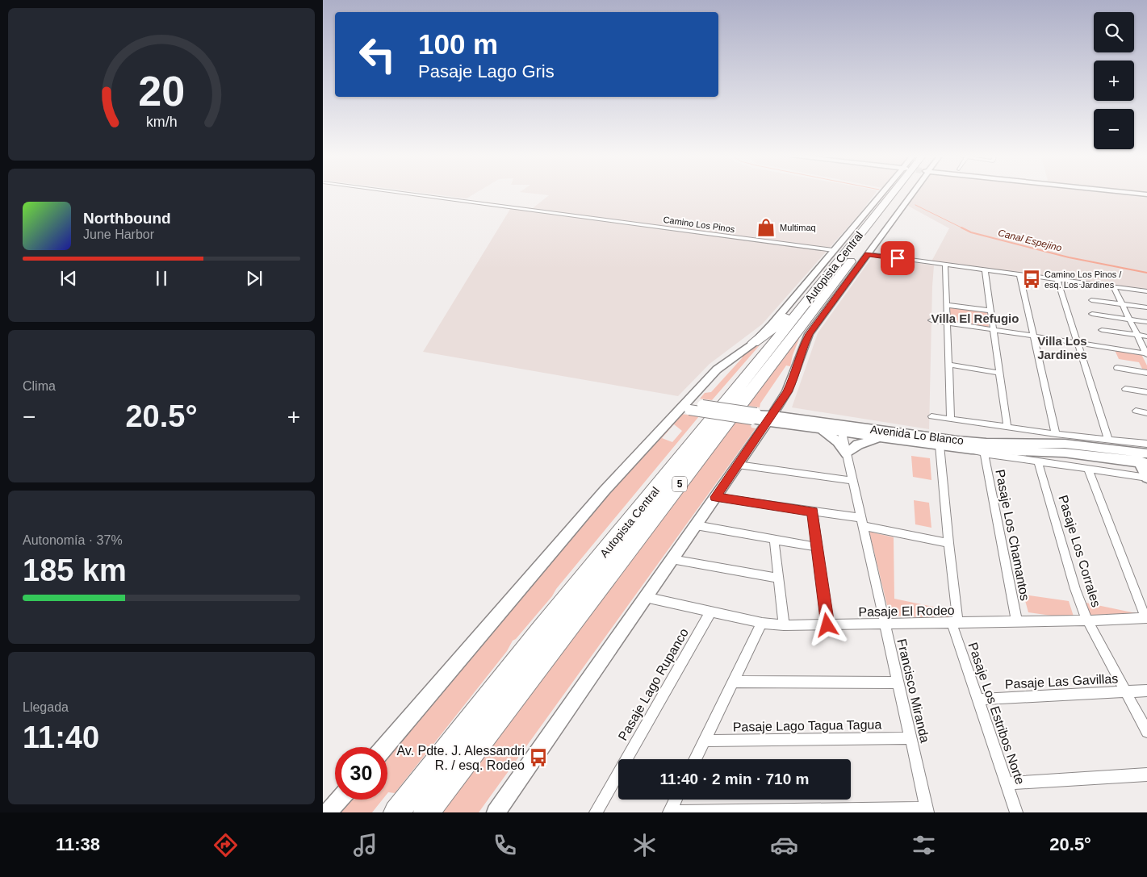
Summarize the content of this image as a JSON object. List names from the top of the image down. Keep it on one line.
{"streets":{"highway":["Autopista Central","5"],"street":["Camino Los Pinos","Avenida Lo Blanco","Pasaje Los Chamantos","Pasaje Los Corrales","Pasaje El Rodeo","Pasaje Las Gavillas","Pasaje Lago Rupanco","Francisco Miranda","Pasaje Los Estribos Norte","Pasaje Lago Tagua Tagua"]},"crossings":[["Avenida Lo Blanco","Pasaje Los Chamantos"],["Avenida Lo Blanco","Pasaje Los Corrales"],["Avenida Lo Blanco","Francisco Miranda"],["Avenida Lo Blanco","Pasaje Los Estribos Norte"],["Pasaje Los Chamantos","Pasaje El Rodeo"],["Pasaje Los Corrales","Pasaje El Rodeo"],["Pasaje Los Corrales","Pasaje Las Gavillas"],["Pasaje El Rodeo","Pasaje Lago Rupanco"],["Pasaje El Rodeo","Francisco Miranda"],["Pasaje El Rodeo","Pasaje Los Estribos Norte"],["Pasaje Las Gavillas","Pasaje Los Estribos Norte"],["Francisco Miranda","Pasaje Lago Tagua Tagua"]],"districts":["Villa El Refugio","Villa Los Jardines"],"water":["Canal Espejino"],"places":{"shop":["Multimaq"],"bus stop":["Camino Los Pinos / esq. Los Jardines","Av. Pdte. J. Alessandri R. / esq. Rodeo"]},"page":{"map_buttons":["+","−"],"turn":["100 m","Pasaje Lago Gris"],"song":["Northbound","June Harbor"],"tile":["Clima",["Autonomía · 37%","185 km"],["Llegada","11:40"]],"heat":["−","20.5°","+"],"limit":"30","trip":"11:40 · 2 min · 710 m","tabs":["11:38","20.5°"],"gauge":["20","km/h"]}}
